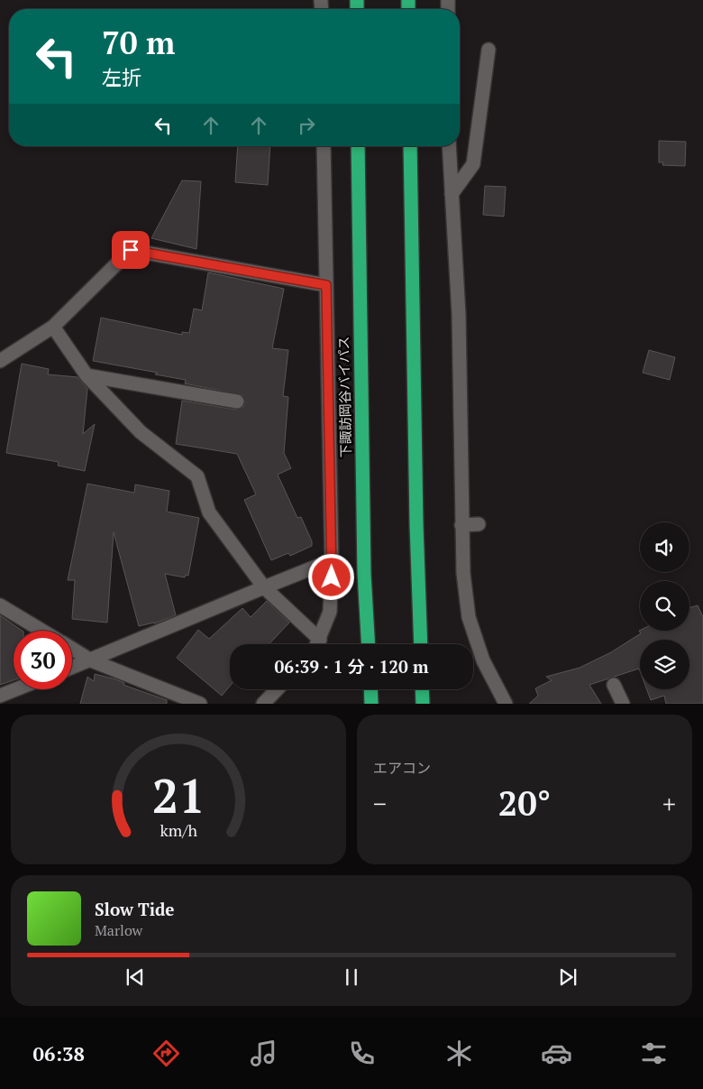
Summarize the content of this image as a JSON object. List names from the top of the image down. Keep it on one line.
{"streets":{"highway":["下諏訪岡谷バイパス"]},"page":{"turn":["70 m","左折"],"limit":"30","trip":"06:39 · 1 分 · 120 m","tile":"エアコン","heat":["−","20°","+"],"song":["Slow Tide","Marlow"],"tabs":"06:38","gauge":["21","km/h"]}}
